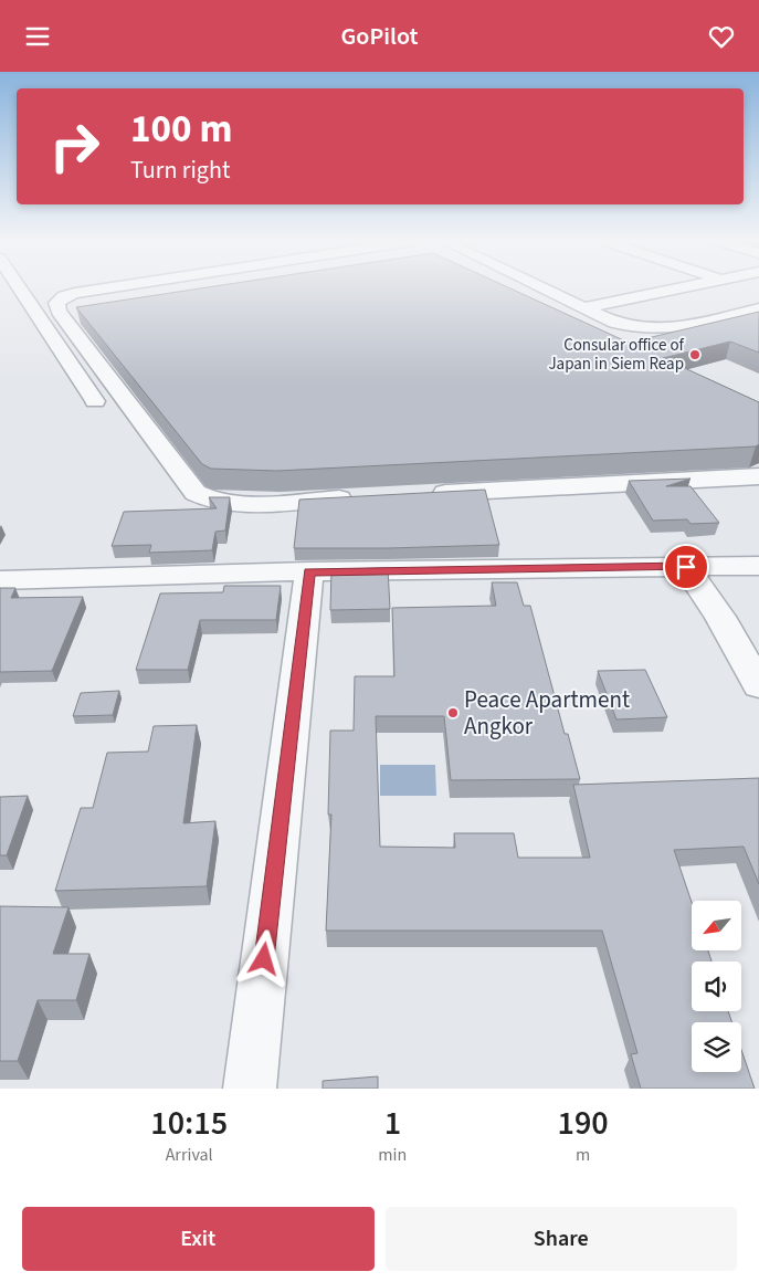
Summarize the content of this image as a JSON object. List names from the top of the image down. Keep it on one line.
{"places":["Consular office of Japan in Siem Reap","Peace Apartment Angkor"],"north":"bottom left","page":{"header":"GoPilot","turn":["100 m","Turn right"],"eta":["10:15","Arrival","1","min","190","m"],"buttons":["Exit","Share"]}}
